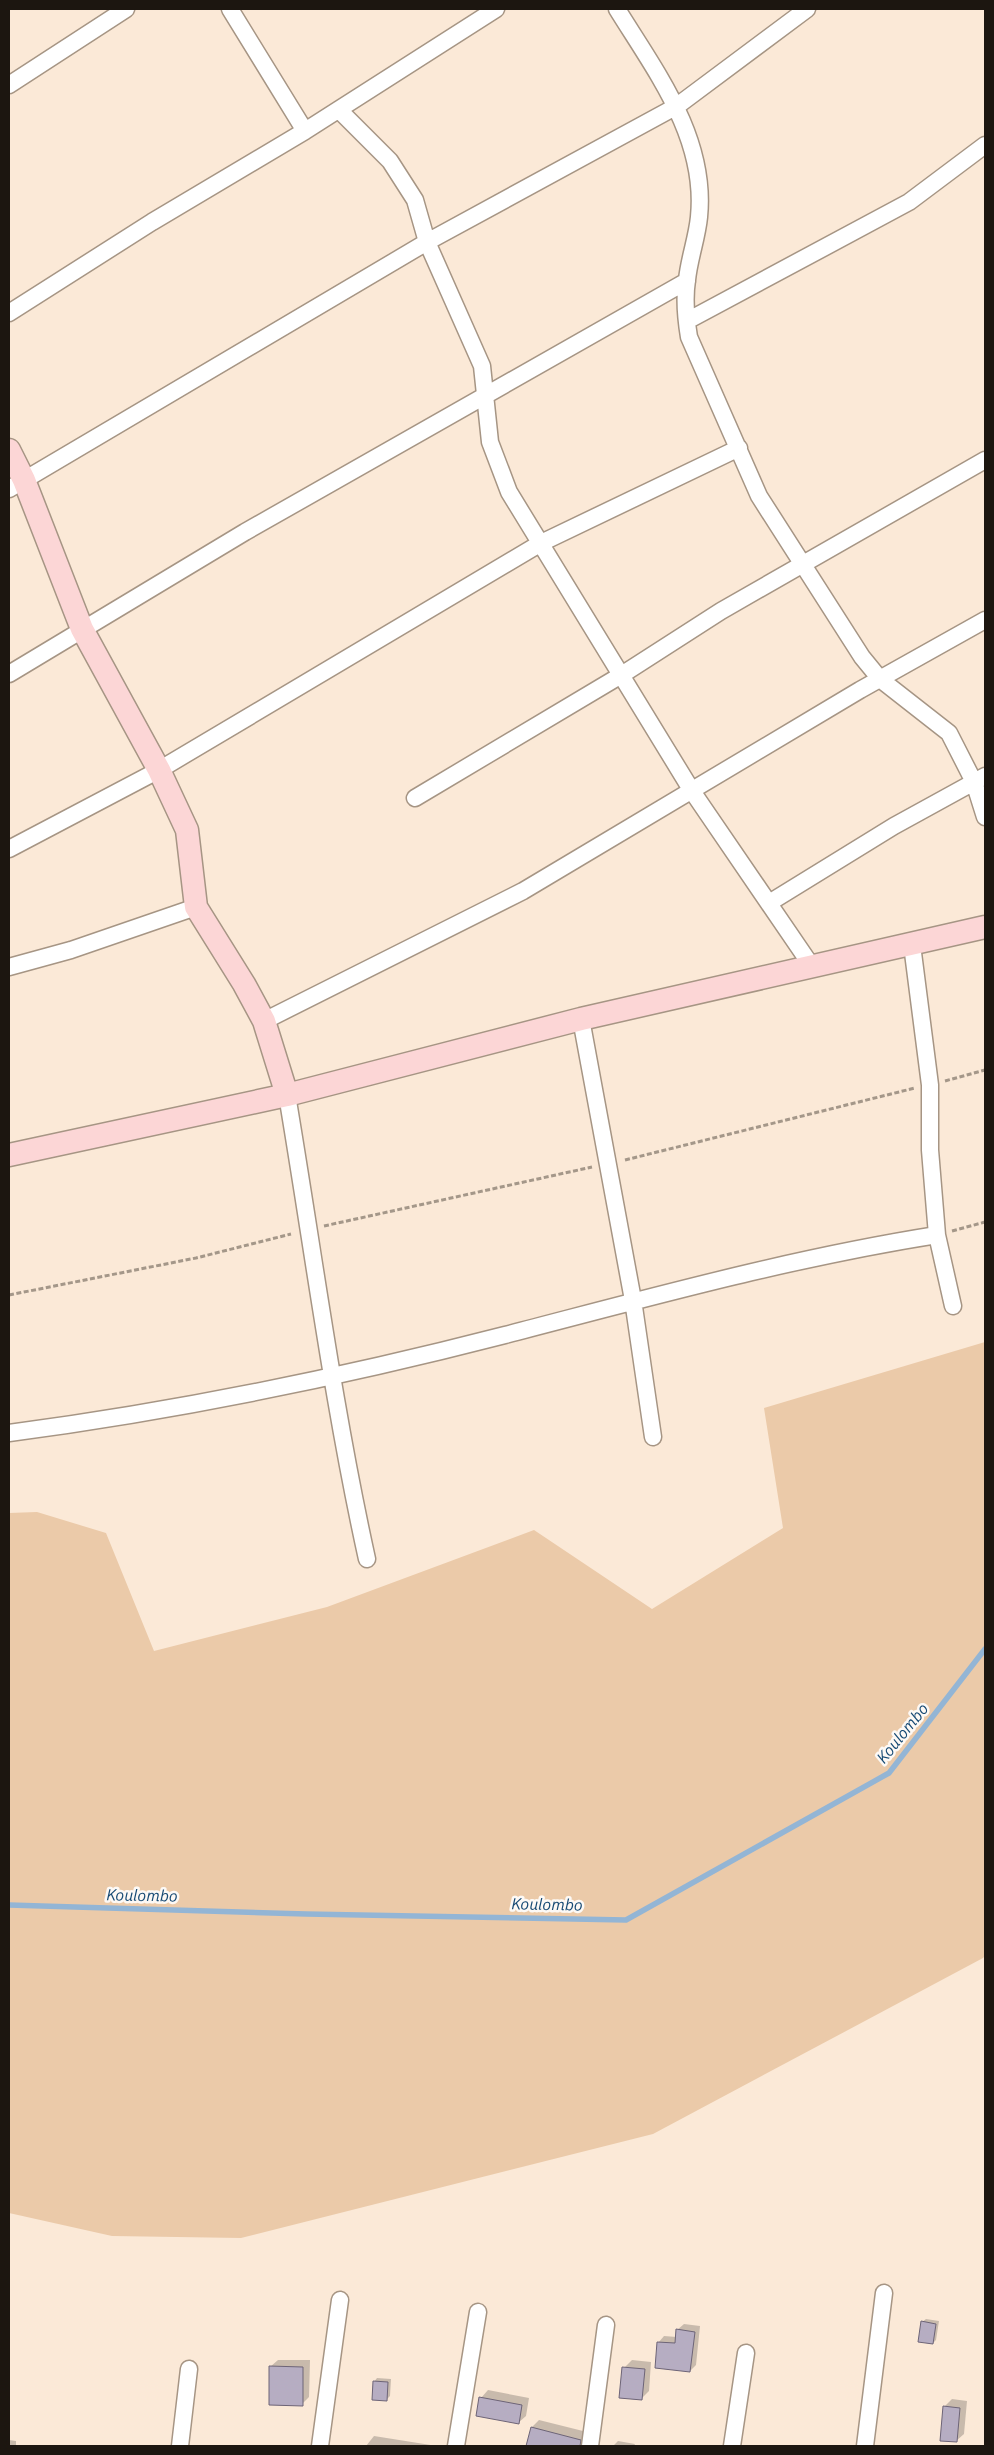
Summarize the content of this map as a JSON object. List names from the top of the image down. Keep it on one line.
{"water":["Koulombo"]}
